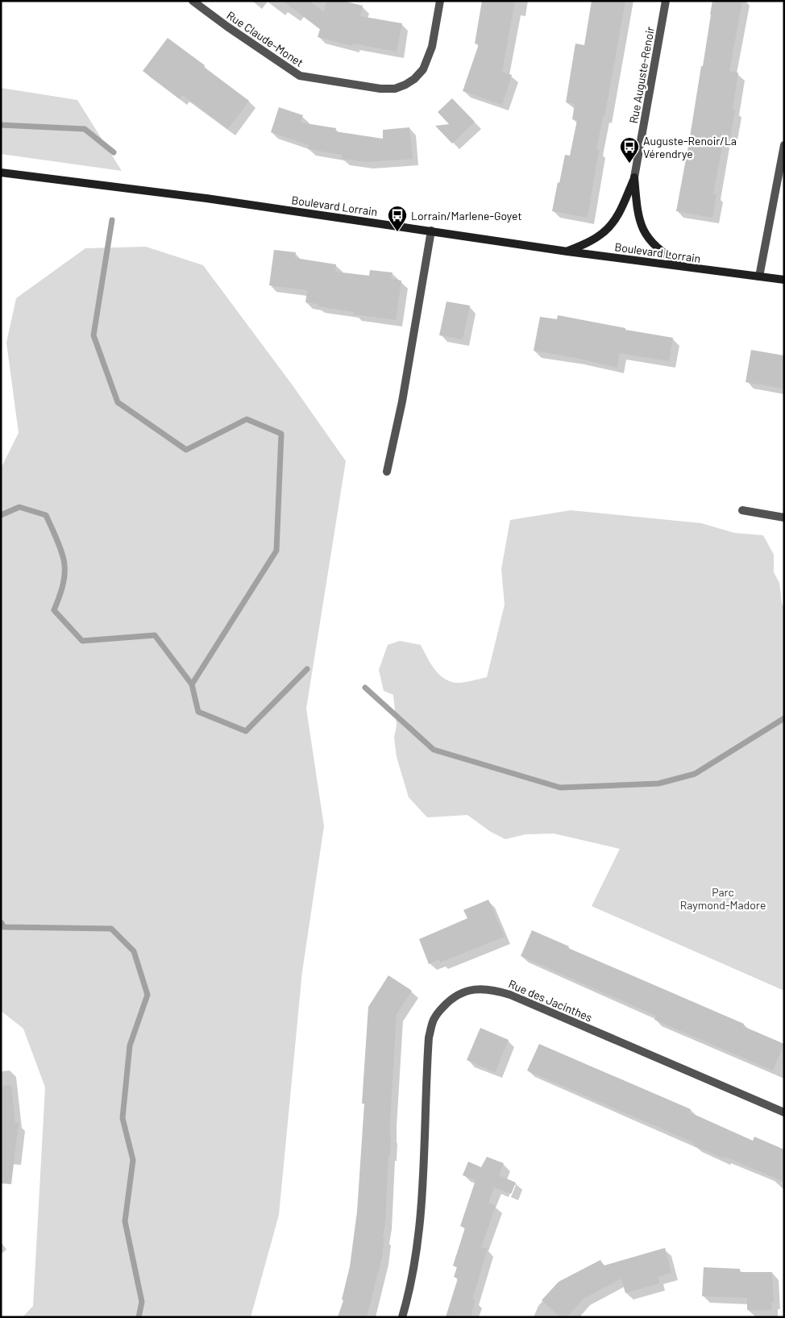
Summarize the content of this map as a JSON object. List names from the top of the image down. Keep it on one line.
{"streets":{"main road":["Boulevard Lorrain"],"street":["Rue Claude-Monet","Rue Auguste-Renoir","Rue des Jacinthes"]},"parks":["Parc Raymond-Madore"],"places":{"bus stop":["Auguste-Renoir/La Vérendrye","Lorrain/Marlene-Goyet"]}}
